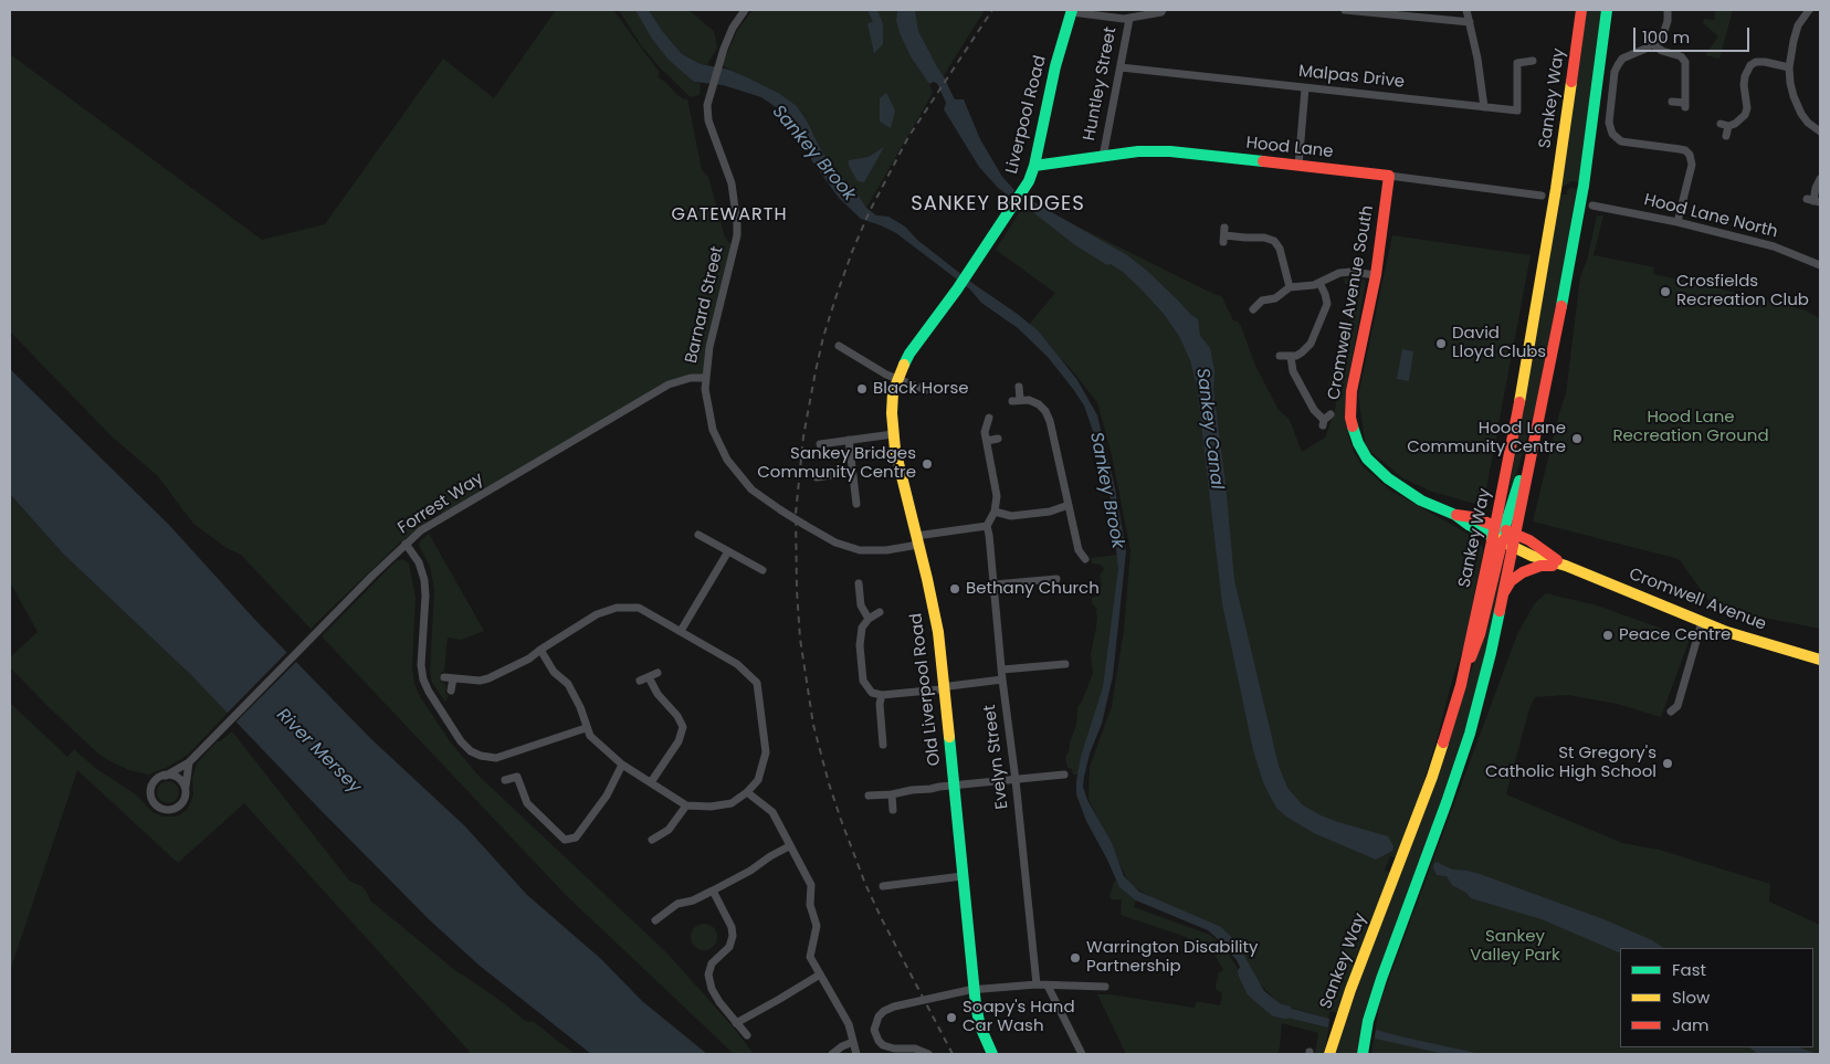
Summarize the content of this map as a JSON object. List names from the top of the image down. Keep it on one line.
{"streets":{"main road":["Sankey Way","Liverpool Road","Hood Lane","Cromwell Avenue South","Cromwell Avenue","Old Liverpool Road"],"street":["Malpas Drive","Huntley Street","Hood Lane North","Barnard Street","Forrest Way","Evelyn Street"]},"crossings":[["Malpas Drive","Huntley Street"],["Huntley Street","Hood Lane"],["Sankey Way","Cromwell Avenue South"],["Sankey Way","Cromwell Avenue"],["Liverpool Road","Hood Lane"],["Liverpool Road","Old Liverpool Road"],["Hood Lane","Cromwell Avenue South"],["Cromwell Avenue South","Cromwell Avenue"],["Barnard Street","Forrest Way"],["Barnard Street","Old Liverpool Road"],["Barnard Street","Evelyn Street"]],"districts":["SANKEY BRIDGES","GATEWARTH"],"water":["Sankey Brook","Sankey Canal","River Mersey"],"parks":["Hood Lane Recreation Ground","Sankey Valley Park"],"places":["Crosfields Recreation Club","David Lloyd Clubs","Black Horse","Hood Lane Community Centre","Sankey Bridges Community Centre","Bethany Church","Peace Centre","St Gregory's Catholic High School","Warrington Disability Partnership","Soapy's Hand Car Wash"],"legend":["Fast","Slow","Jam"],"scale_bar":"100 m"}
